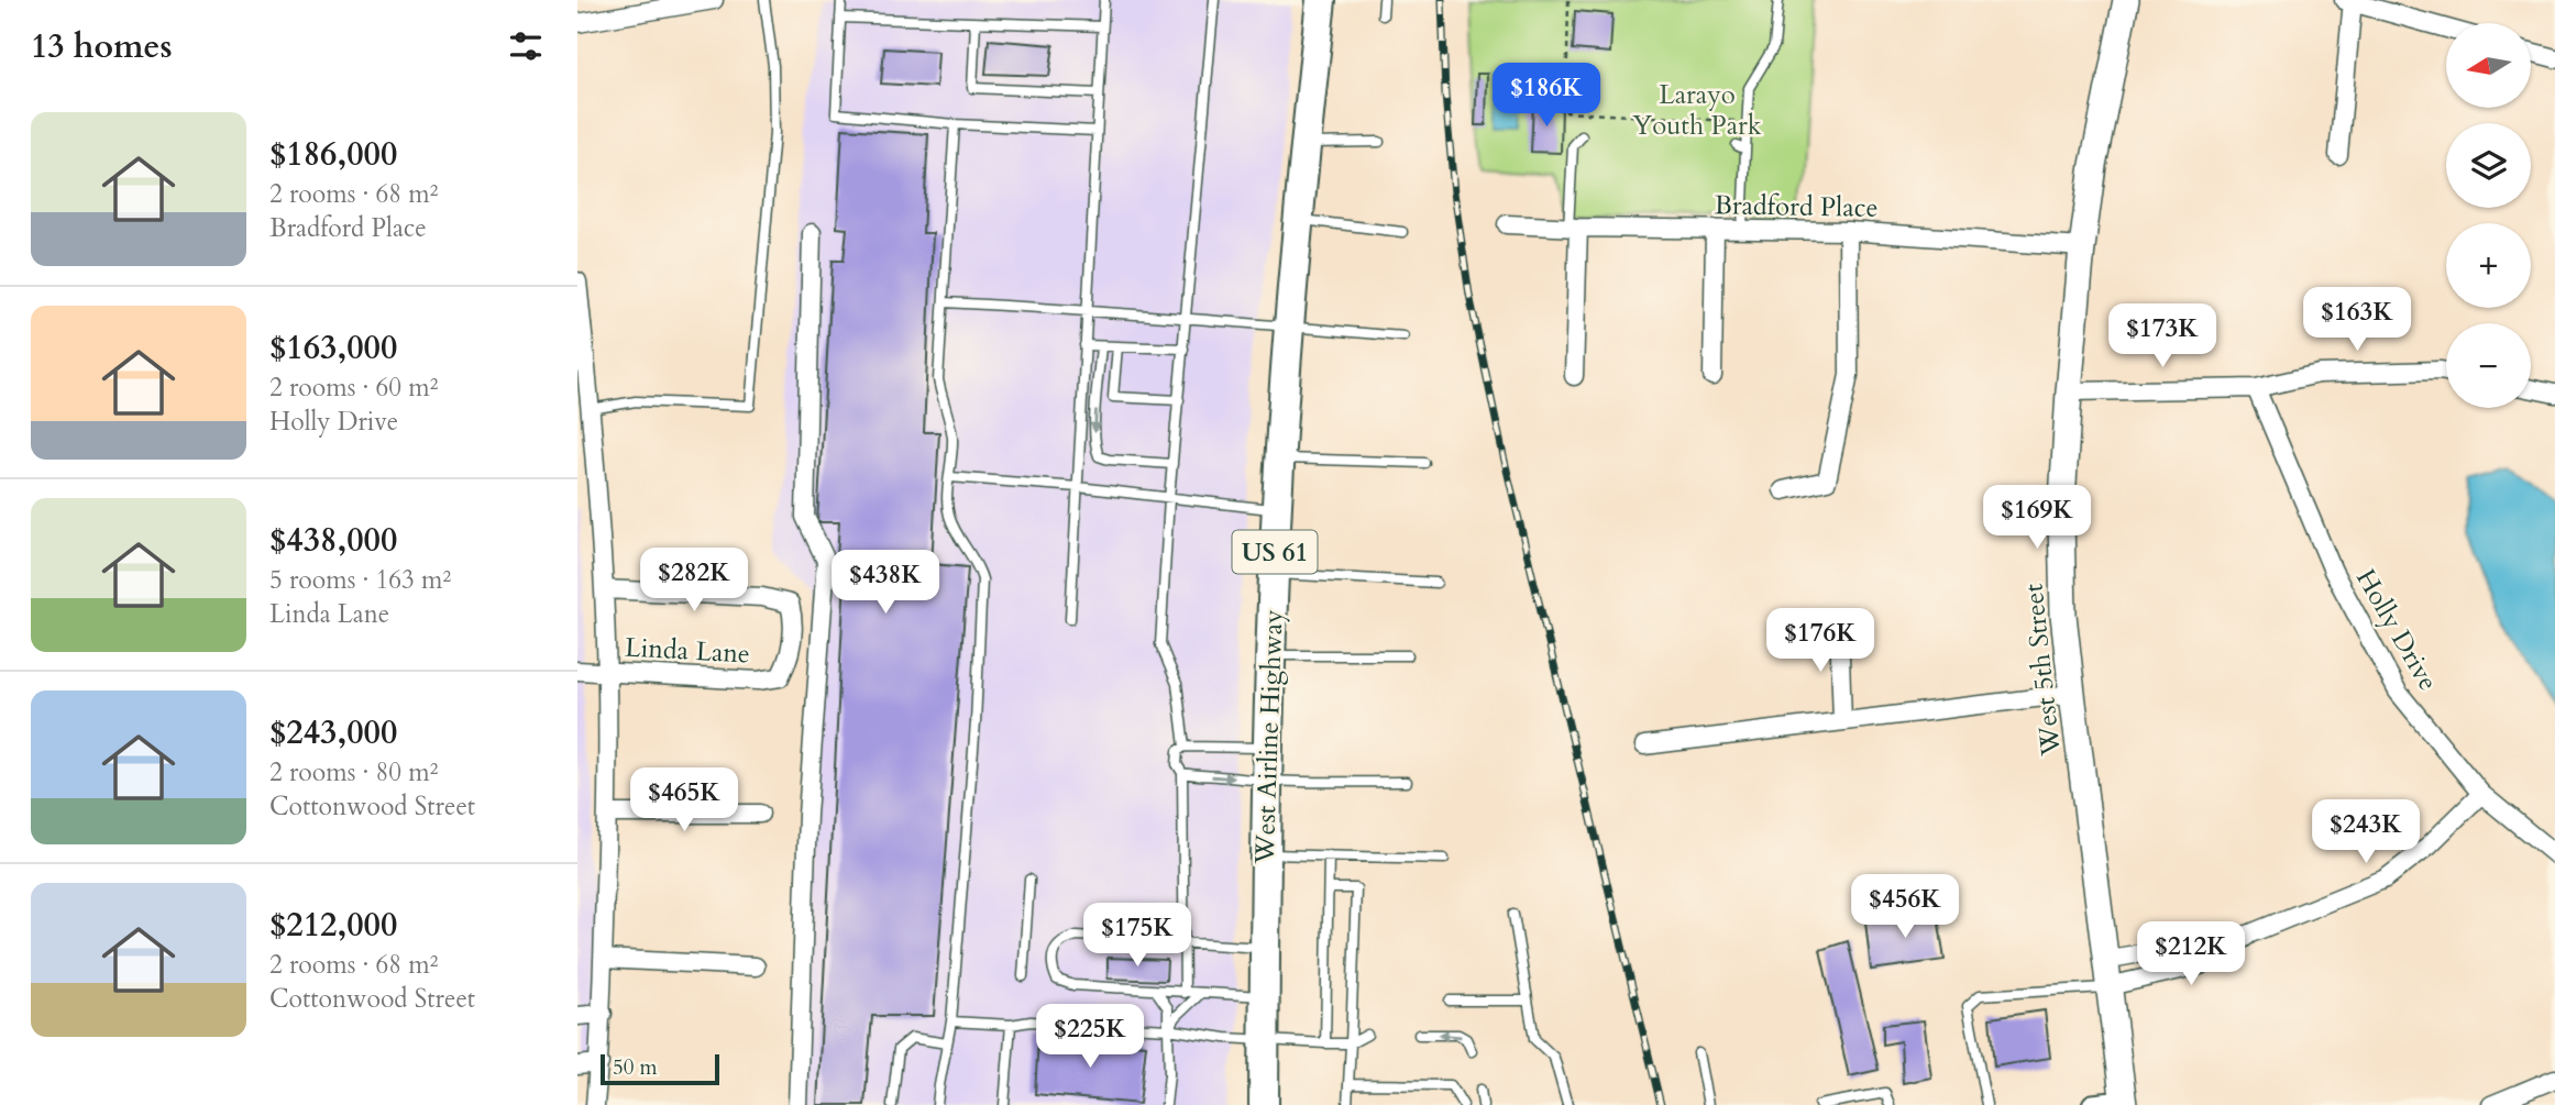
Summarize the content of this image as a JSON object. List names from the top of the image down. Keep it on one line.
{"streets":{"highway":["US 61","West Airline Highway"],"main road":["West 5th Street"],"street":["Bradford Place","Holly Drive","Linda Lane"]},"crossings":[["Bradford Place","West 5th Street"]],"parks":["Larayo Youth Park"],"scale_bar":"50 m","north":"left","page":{"heading":"13 homes","map_buttons":["+","−"],"price":["$186K","$163K","$173K","$169K","$282K","$438K","$176K","$465K","$243K","$456K","$175K","$212K","$225K"],"list":[{"name":"$186,000","note":"2 rooms · 68 m² · Bradford Place"},{"name":"$163,000","note":"2 rooms · 60 m² · Holly Drive"},{"name":"$438,000","note":"5 rooms · 163 m² · Linda Lane"},{"name":"$243,000","note":"2 rooms · 80 m² · Cottonwood Street"},{"name":"$212,000","note":"2 rooms · 68 m² · Cottonwood Street"}],"scale":"50 m"}}
